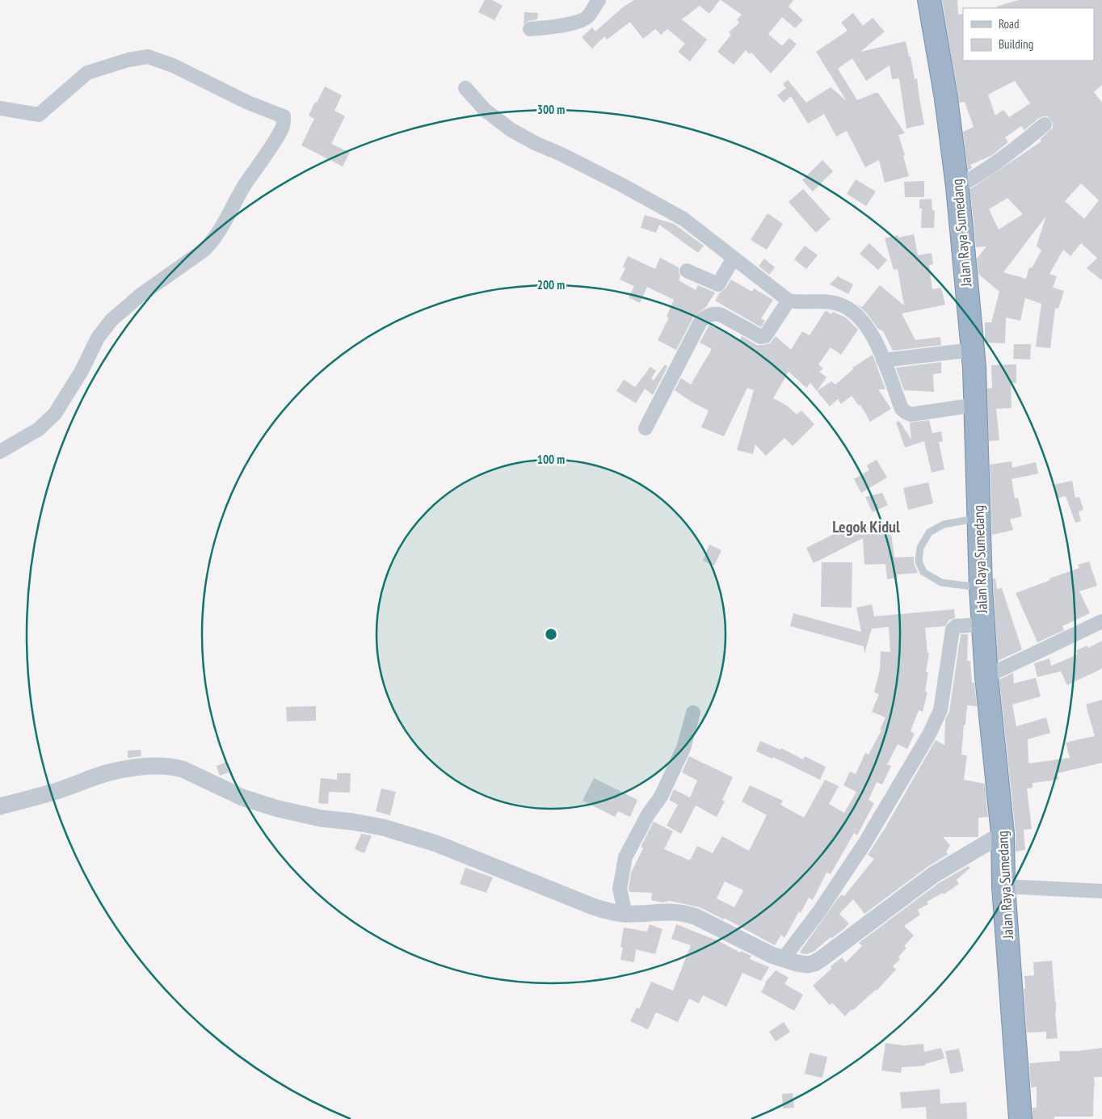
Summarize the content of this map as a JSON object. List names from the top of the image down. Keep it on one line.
{"streets":{"highway":["Jalan Raya Sumedang"]},"districts":["Legok Kidul"],"legend":["Road","Building"],"rings":["300 m","200 m","100 m"]}
